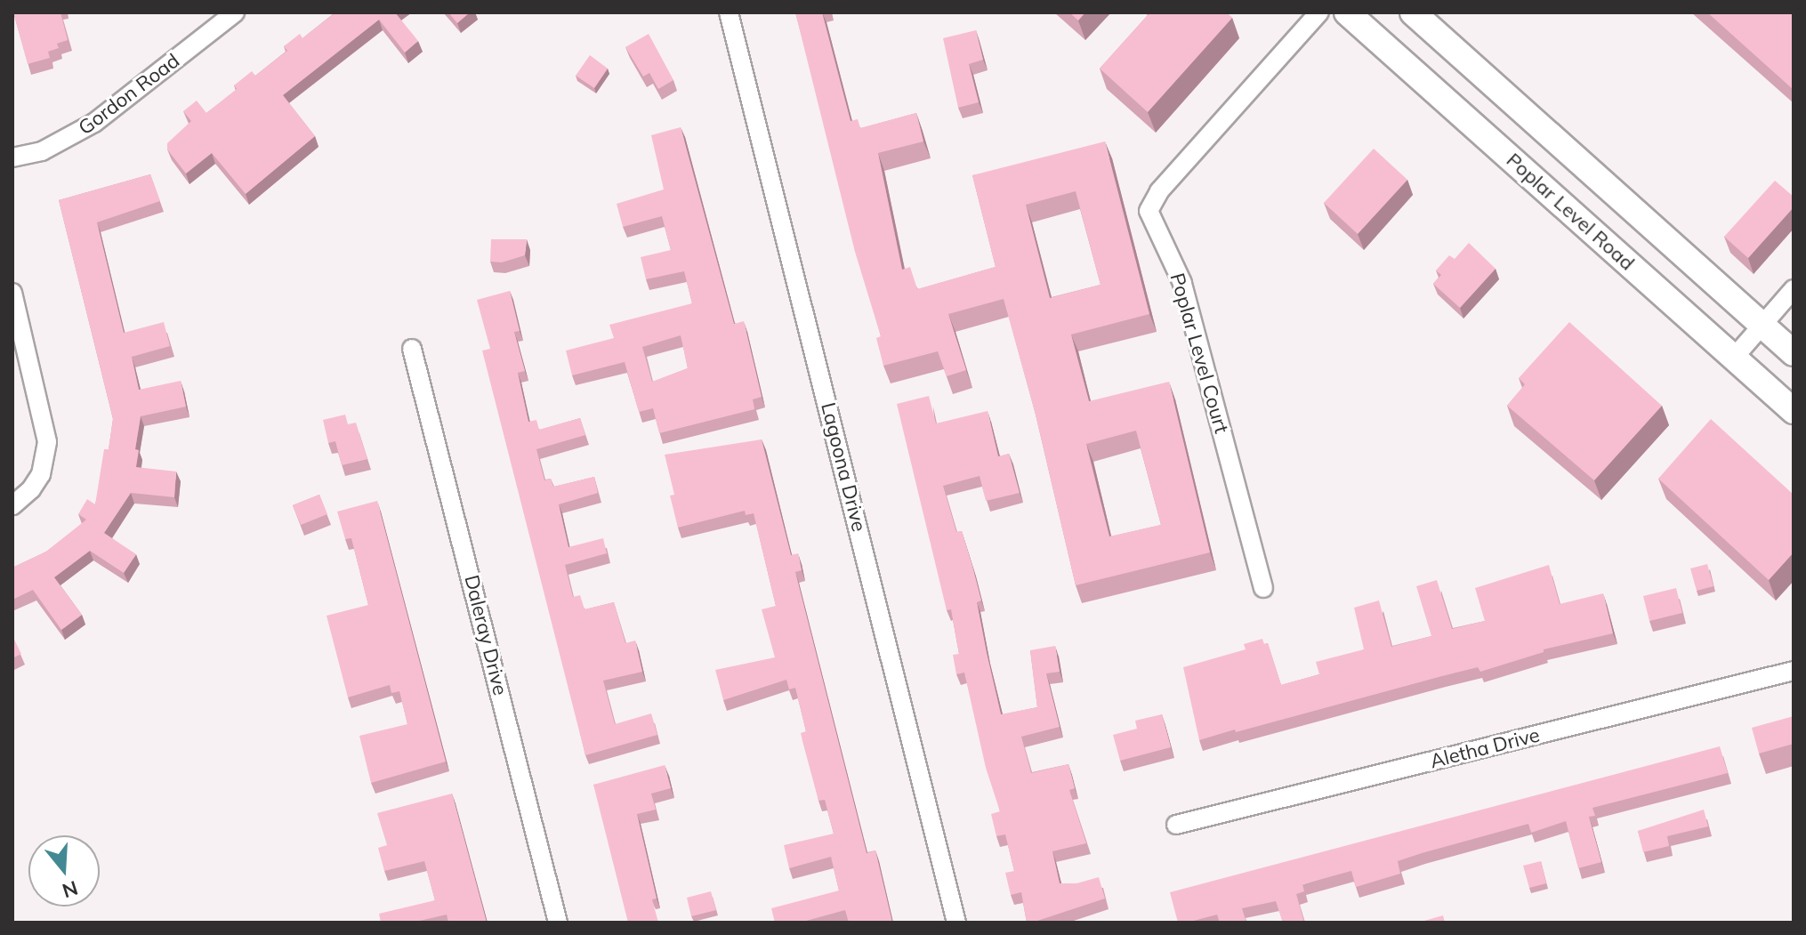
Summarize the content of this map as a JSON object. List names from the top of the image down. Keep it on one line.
{"streets":{"main road":["Poplar Level Road"],"street":["Gordon Road","Poplar Level Court","Lagoona Drive","Daleray Drive","Aletha Drive"]},"north":"bottom"}
